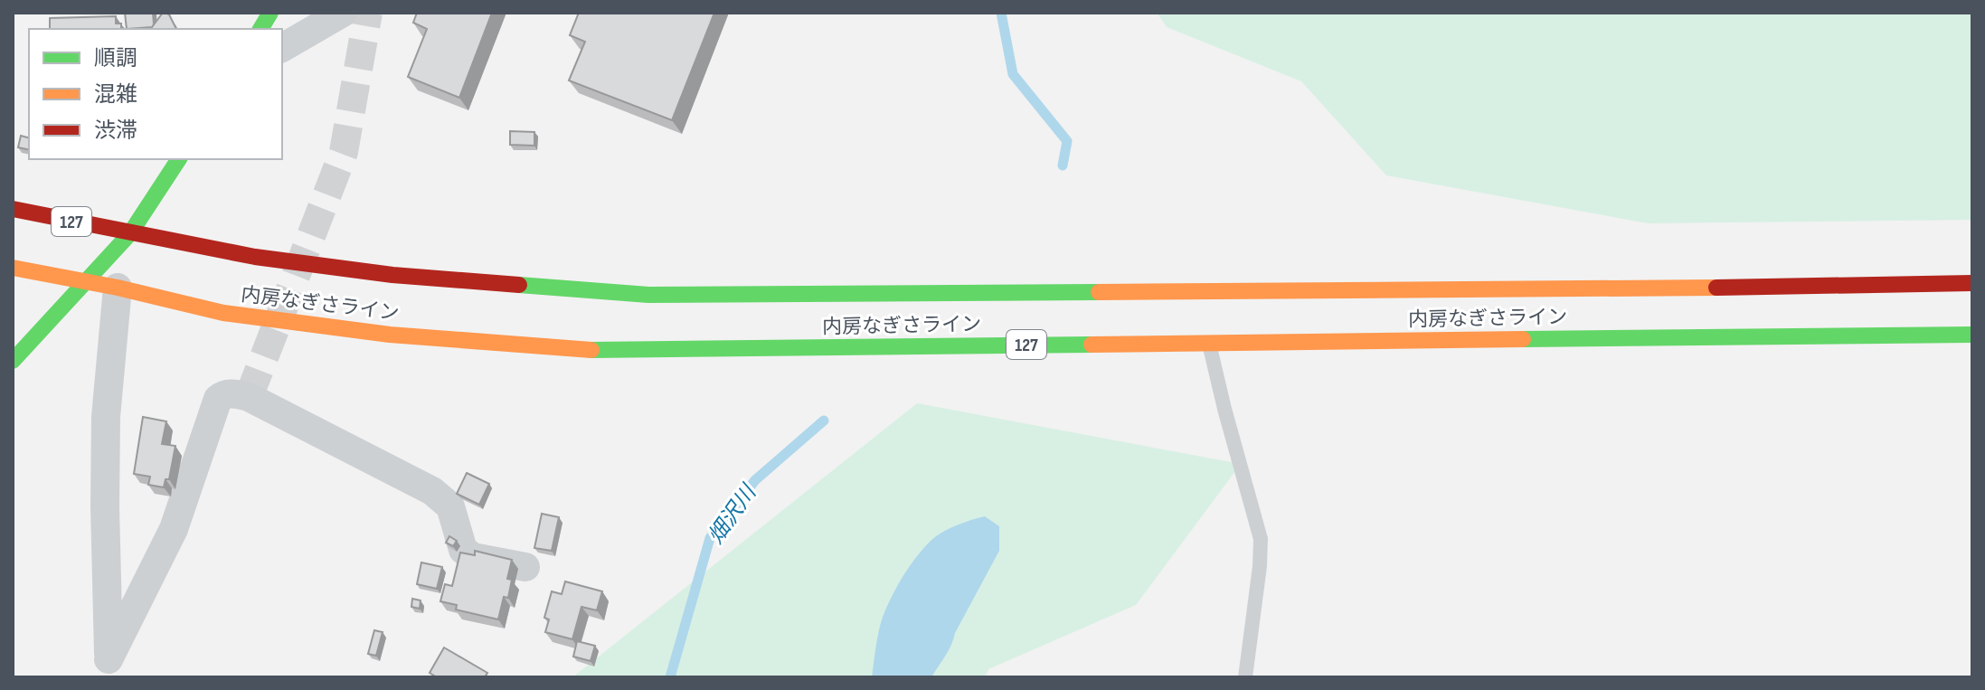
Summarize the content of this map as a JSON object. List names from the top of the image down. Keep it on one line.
{"streets":{"main road":["127","内房なぎさライン"]},"water":["畑沢川"],"legend":["順調","混雑","渋滞"]}
